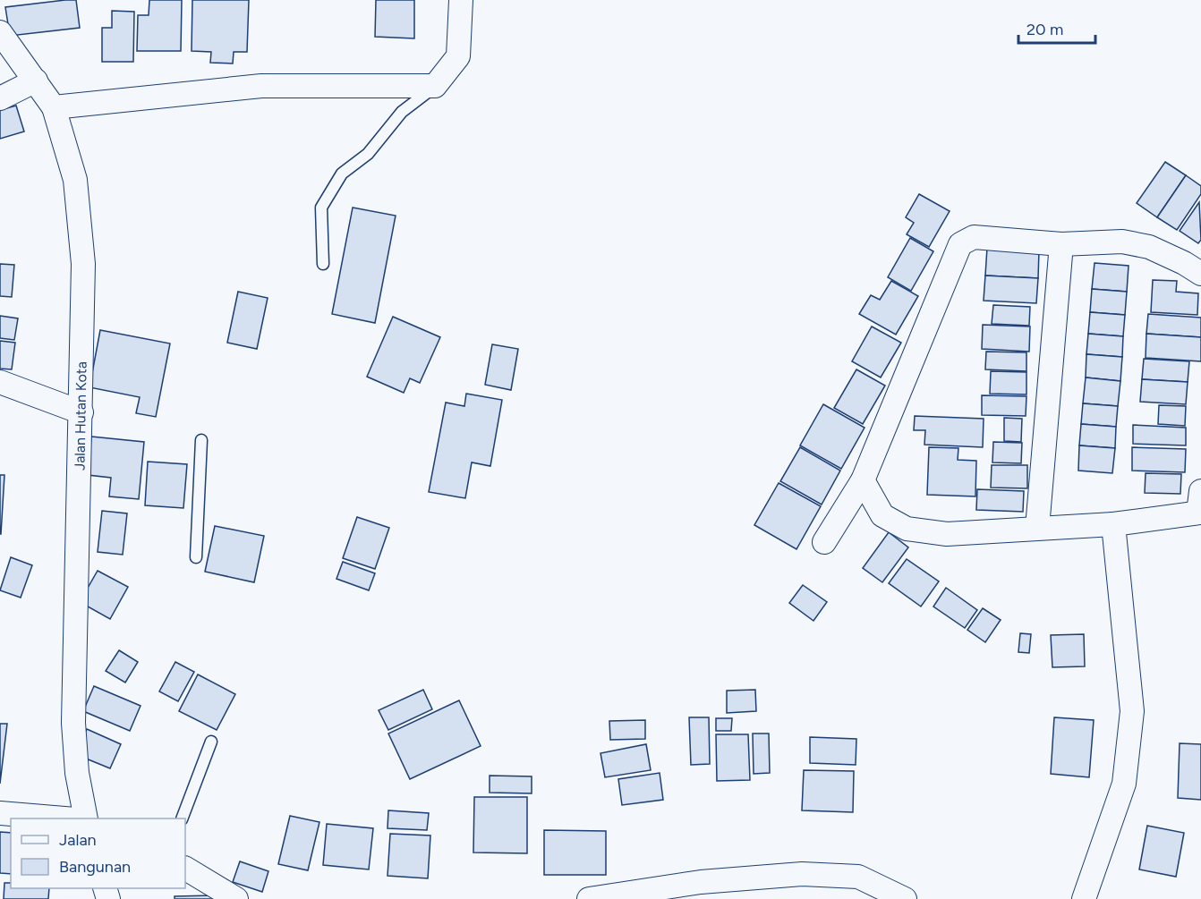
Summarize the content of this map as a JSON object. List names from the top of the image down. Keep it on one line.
{"streets":{"street":["Jalan Hutan Kota"]},"legend":["Jalan","Bangunan"],"scale_bar":"20 m"}
